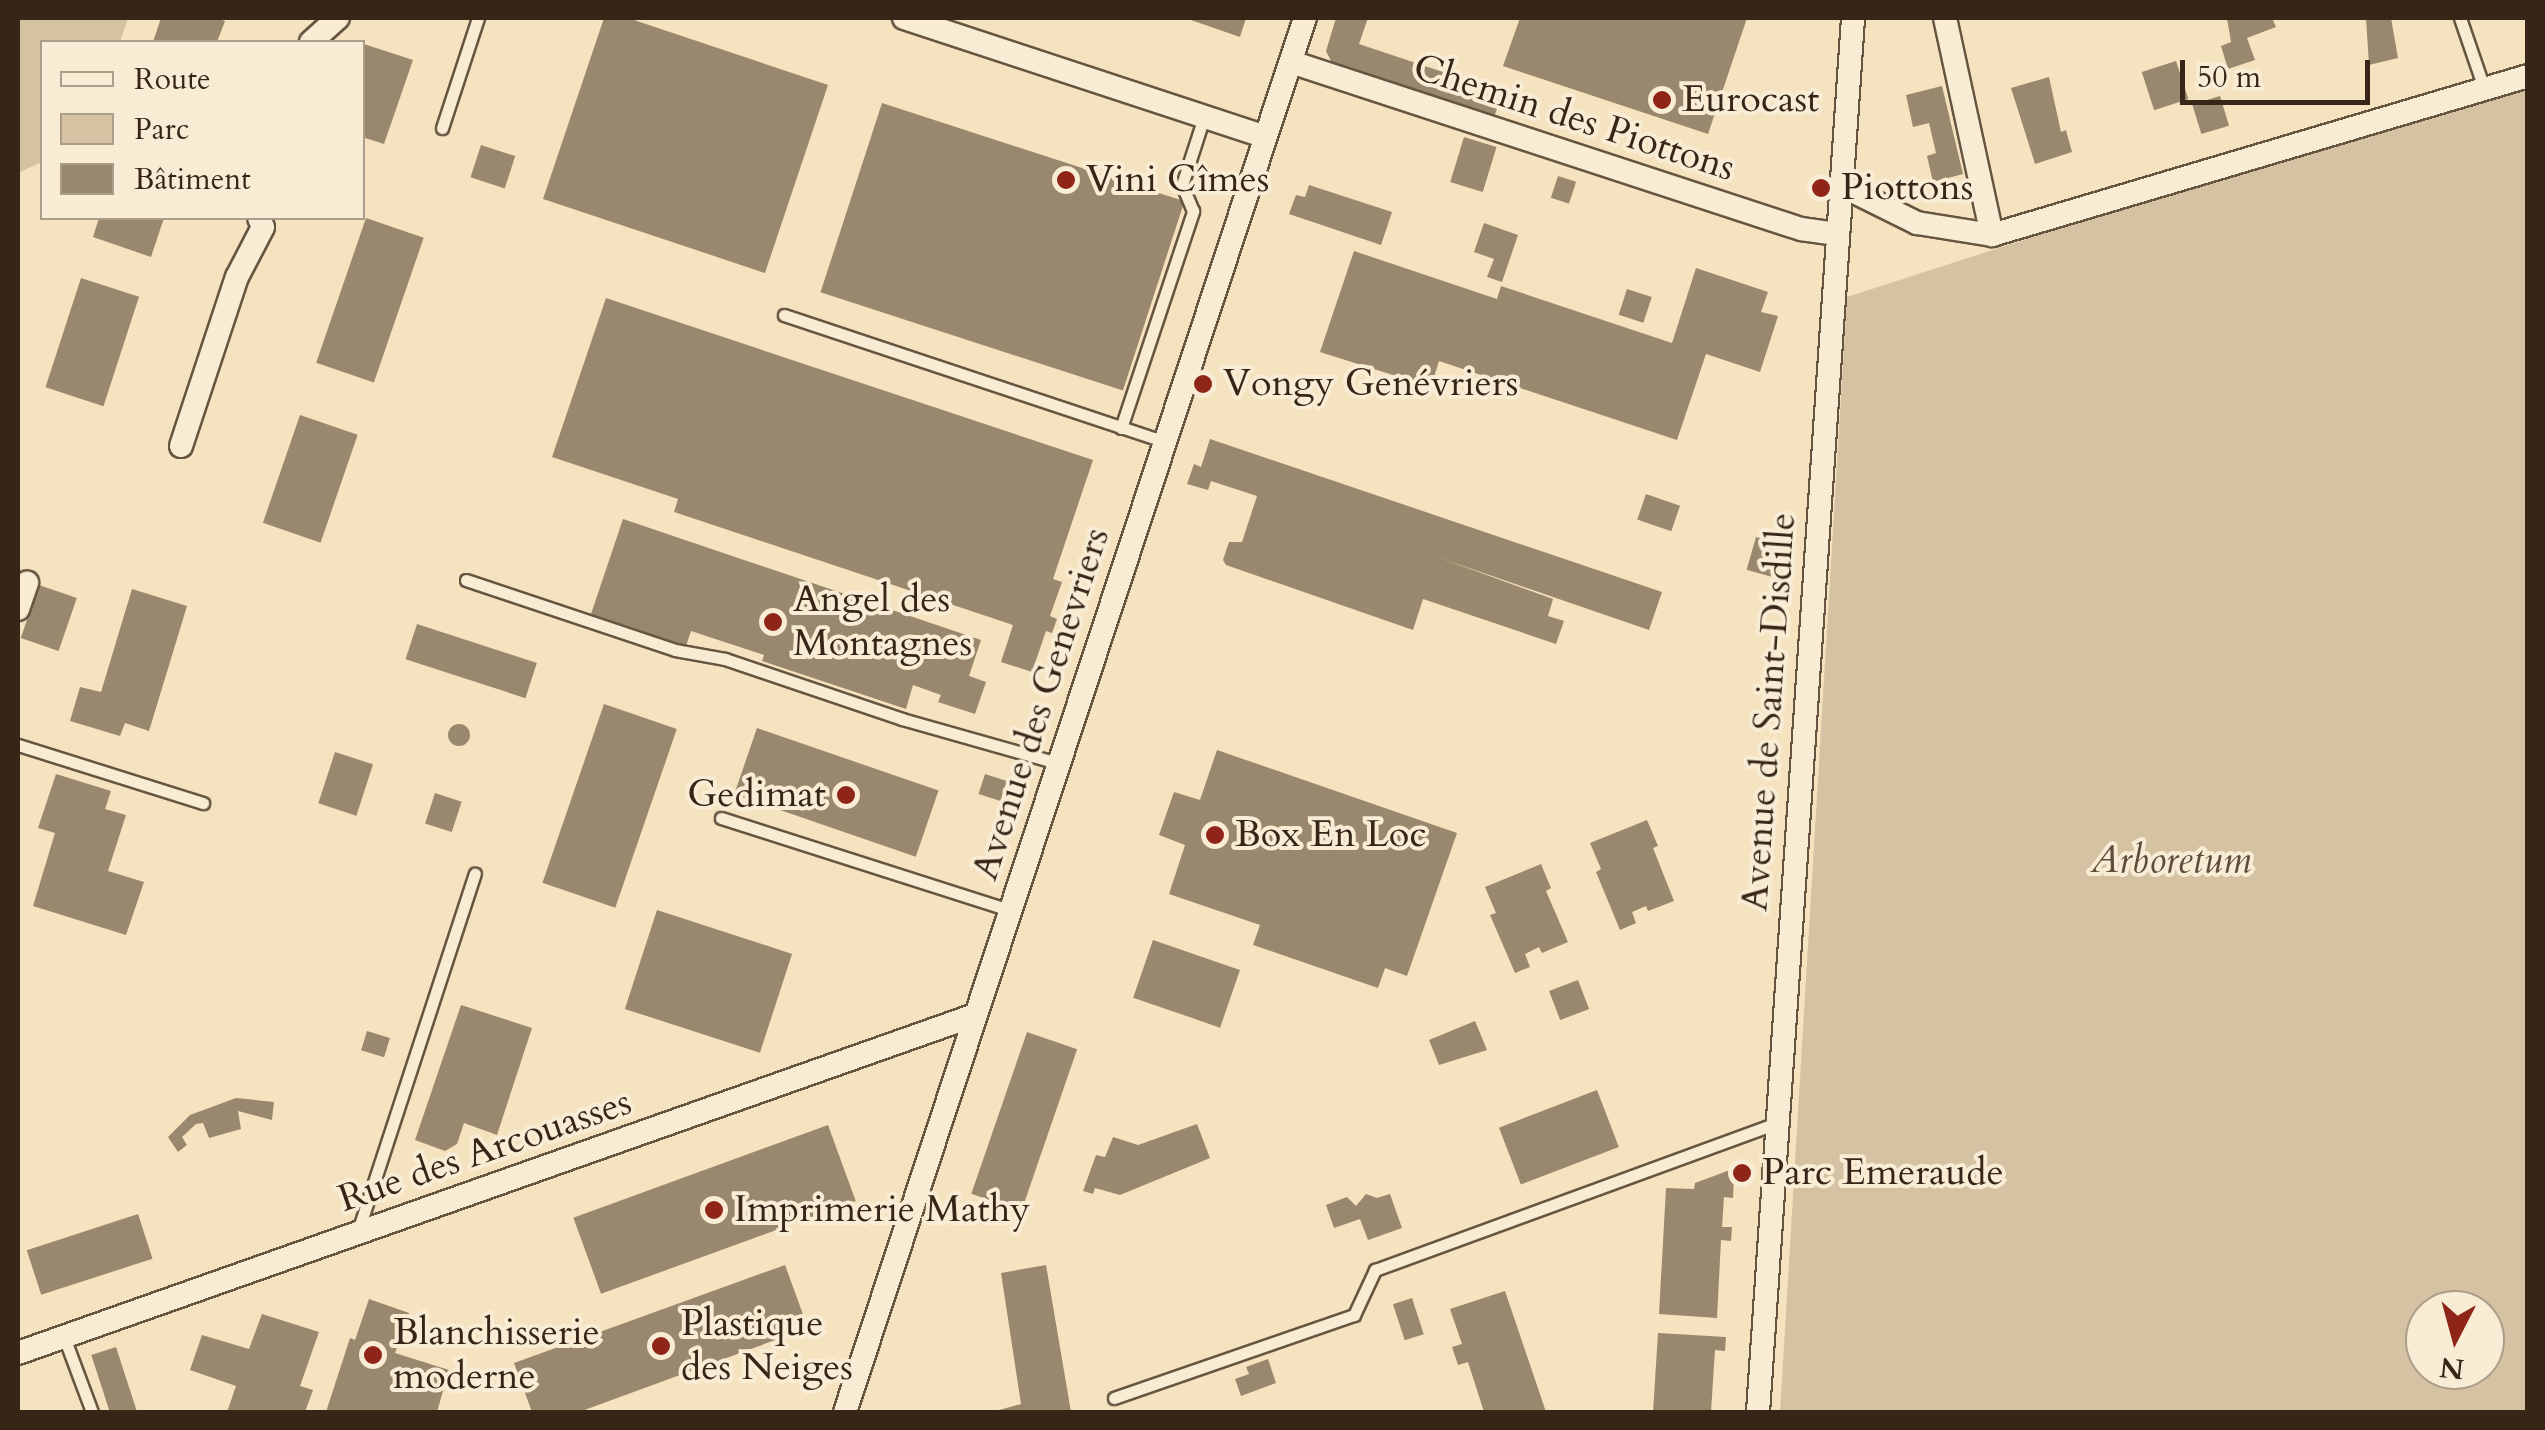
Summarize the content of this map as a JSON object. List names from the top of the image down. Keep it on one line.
{"streets":{"street":["Chemin des Piottons","Avenue des Genevriers","Avenue de Saint-Disdille","Rue des Arcouasses"]},"crossings":[["Chemin des Piottons","Avenue des Genevriers"],["Chemin des Piottons","Avenue de Saint-Disdille"],["Avenue des Genevriers","Rue des Arcouasses"]],"parks":["Arboretum"],"places":["Eurocast","Vini Cîmes","Piottons","Vongy Genévriers","Angel des Montagnes","Gedimat","Box En Loc","Parc Emeraude","Imprimerie Mathy","Plastique des Neiges","Blanchisserie moderne"],"legend":["Route","Parc","Bâtiment"],"scale_bar":"50 m","north":"bottom"}
